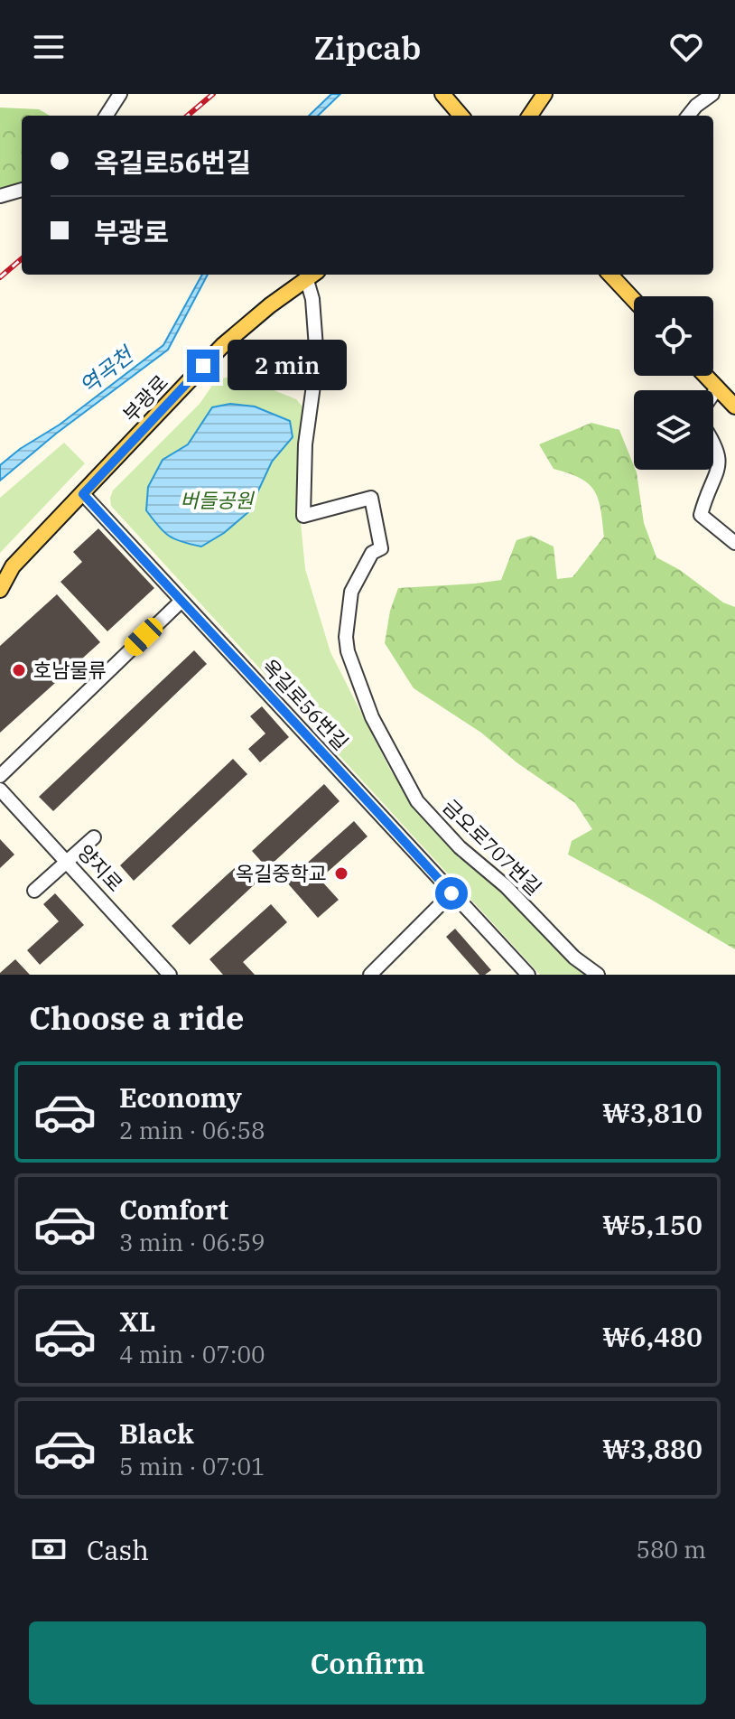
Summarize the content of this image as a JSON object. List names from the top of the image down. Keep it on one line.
{"streets":{"main road":["부광로"],"street":["옥길로56번길","금오로707번길","양지로"]},"crossings":[["부광로","옥길로56번길"],["부광로","금오로707번길"]],"water":["역곡천"],"parks":["버들공원"],"places":["호남물류","옥길중학교"],"page":{"header":"Zipcab","banner":["옥길로56번길","부광로"],"bubble":"2 min","heading":"Choose a ride","list":[{"name":"Economy","note":"2 min · 06:58","value":"₩3,810"},{"name":"Comfort","note":"3 min · 06:59","value":"₩5,150"},{"name":"XL","note":"4 min · 07:00","value":"₩6,480"},{"name":"Black","note":"5 min · 07:01","value":"₩3,880"}],"pay":["Cash","580 m"],"buttons":"Confirm"}}
